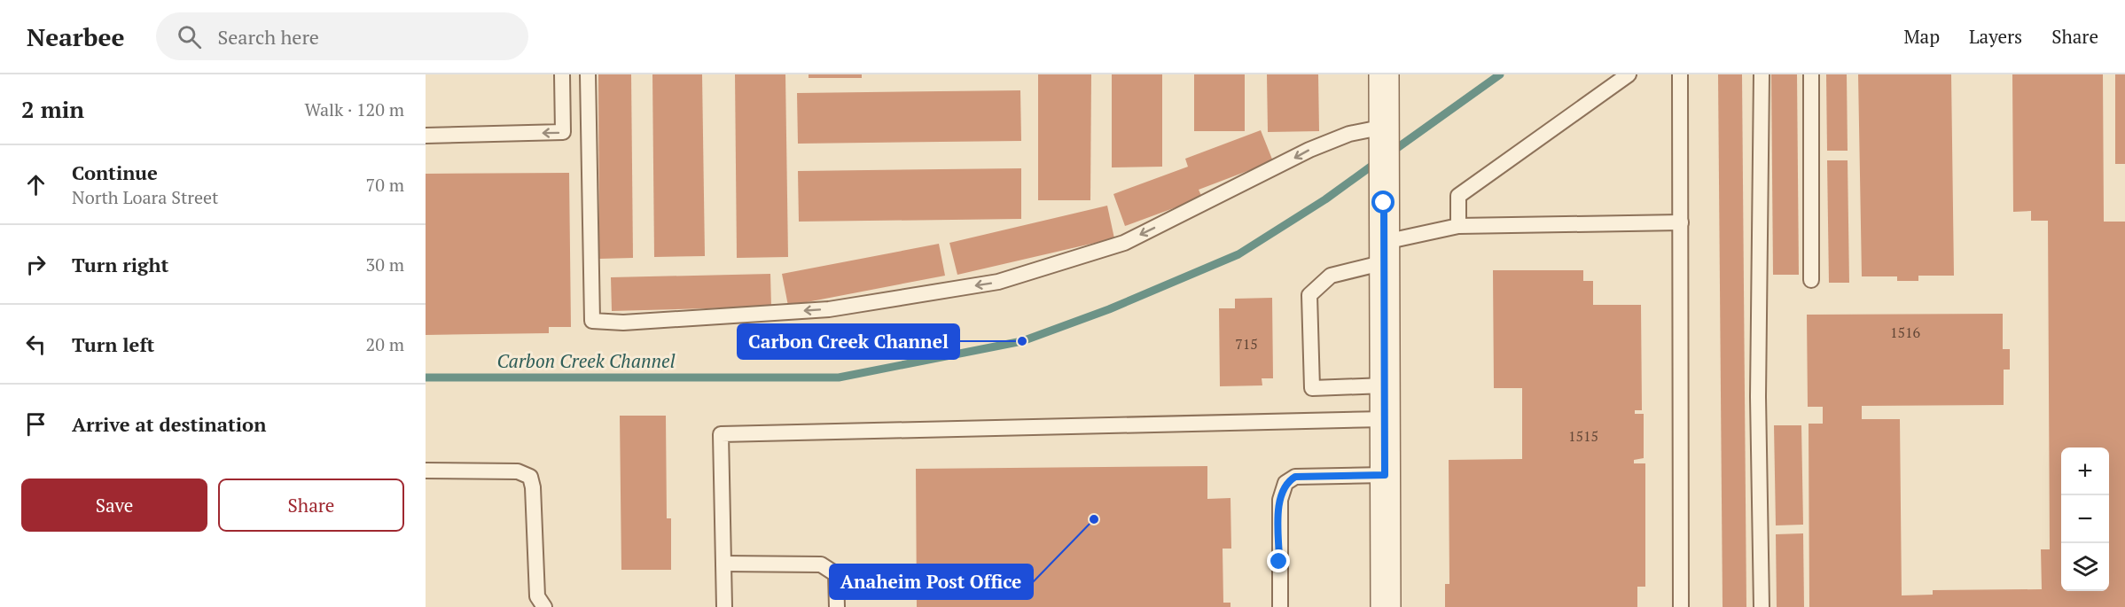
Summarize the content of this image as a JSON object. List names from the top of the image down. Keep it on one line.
{"water":["Carbon Creek Channel"],"places":["Carbon Creek Channel","Anaheim Post Office"],"house_numbers":["1516","715","1515"],"page":{"header":"Nearbee","search":"Search here","nav":["Map","Layers","Share"],"heading":["2 min","Walk · 120 m"],"list":[["Continue","North Loara Street","70 m"],["Turn right","30 m"],["Turn left","20 m"],"Arrive at destination"],"map_buttons":["+","−"],"buttons":["Save","Share"]}}
